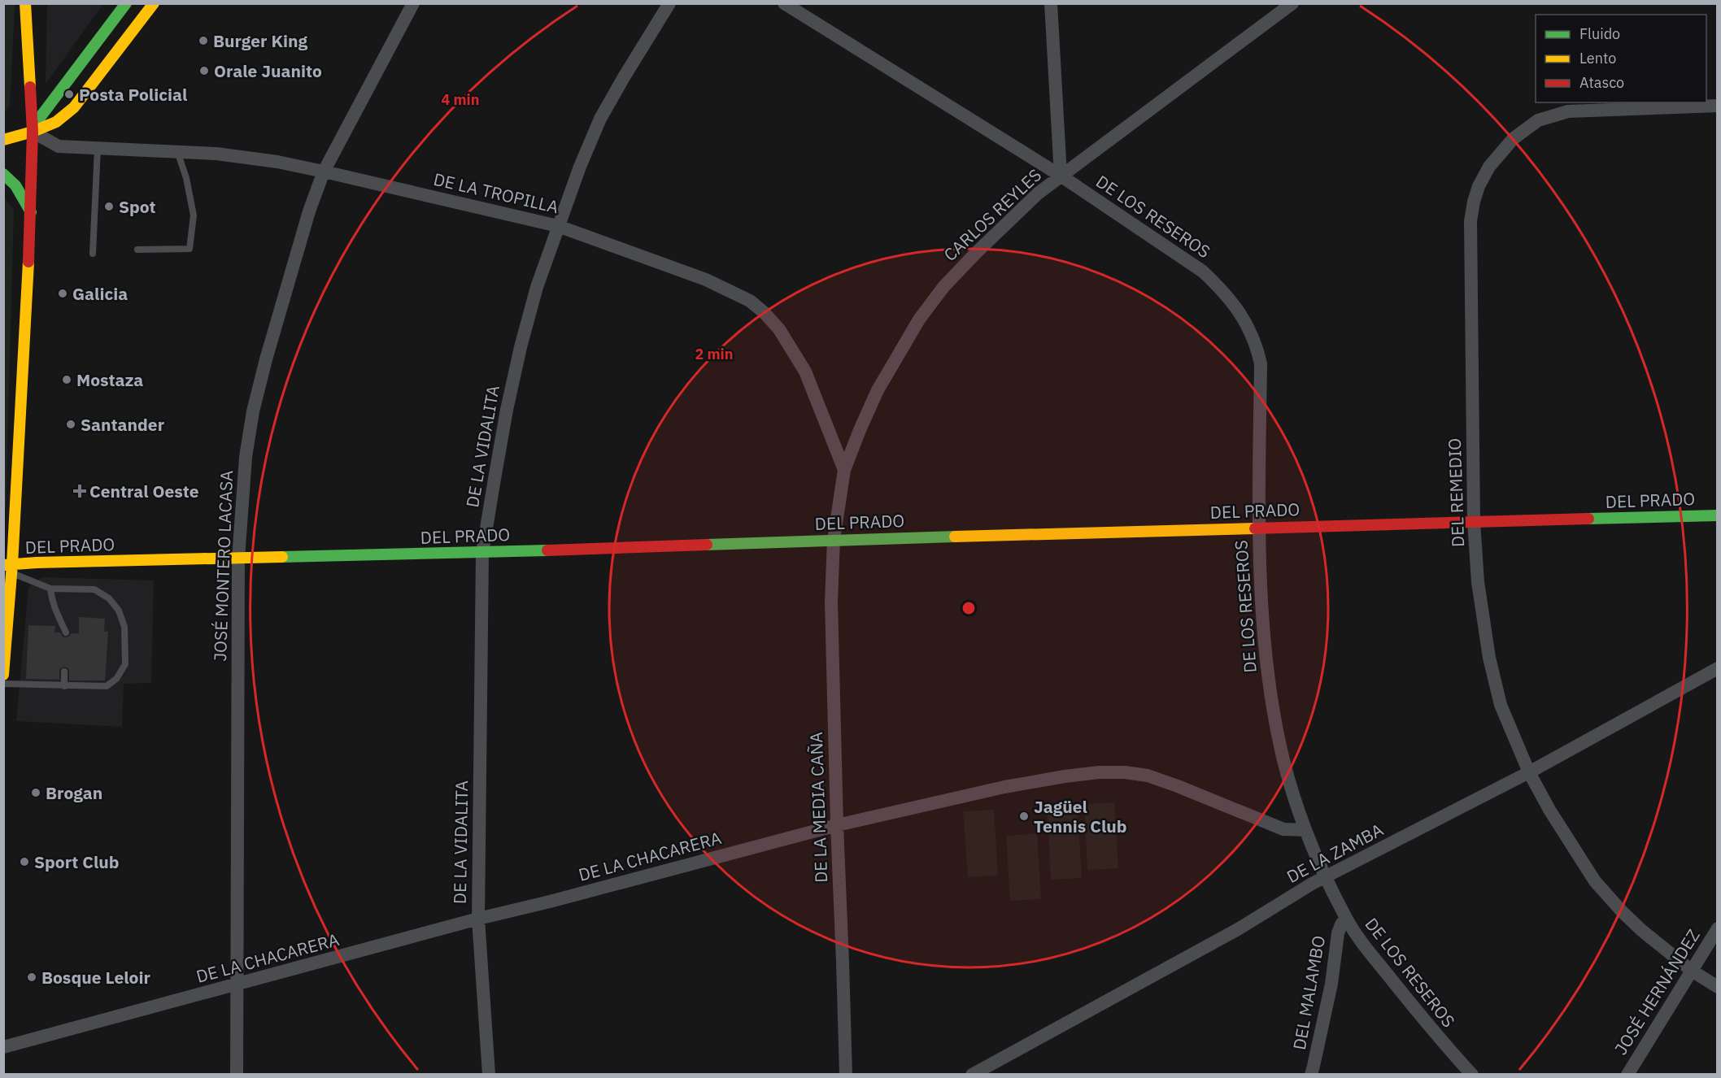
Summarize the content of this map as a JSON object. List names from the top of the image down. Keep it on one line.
{"streets":{"street":["DE LA TROPILLA","CARLOS REYLES","DE LOS RESEROS","DE LA VIDALITA","DEL REMEDIO","DEL PRADO","JOSÉ MONTERO LACASA","DE LA MEDIA CAÑA","DE LA ZAMBA","DE LA CHACARERA","JOSÉ HERNÁNDEZ","DEL MALAMBO"]},"crossings":[["DE LA TROPILLA","CARLOS REYLES"],["DE LA TROPILLA","DE LA VIDALITA"],["DE LA TROPILLA","JOSÉ MONTERO LACASA"],["CARLOS REYLES","DE LOS RESEROS"],["CARLOS REYLES","DEL PRADO"],["CARLOS REYLES","DE LA MEDIA CAÑA"],["DE LOS RESEROS","DEL PRADO"],["DE LOS RESEROS","DE LA ZAMBA"],["DE LOS RESEROS","DE LA CHACARERA"],["DE LOS RESEROS","DEL MALAMBO"],["DE LA VIDALITA","DEL PRADO"],["DE LA VIDALITA","DE LA CHACARERA"],["DEL REMEDIO","DEL PRADO"],["DEL REMEDIO","DE LA ZAMBA"],["DEL REMEDIO","JOSÉ HERNÁNDEZ"],["DEL PRADO","JOSÉ MONTERO LACASA"],["DEL PRADO","DE LA MEDIA CAÑA"],["JOSÉ MONTERO LACASA","DE LA CHACARERA"],["DE LA MEDIA CAÑA","DE LA CHACARERA"]],"places":{"other":["Burger King","Orale Juanito","Posta Policial","Spot","Galicia","Mostaza","Santander","Brogan","Jagüel Tennis Club","Sport Club","Bosque Leloir"],"health":["Central Oeste"]},"legend":["Fluido","Lento","Atasco"],"rings":["4 min","2 min"]}
